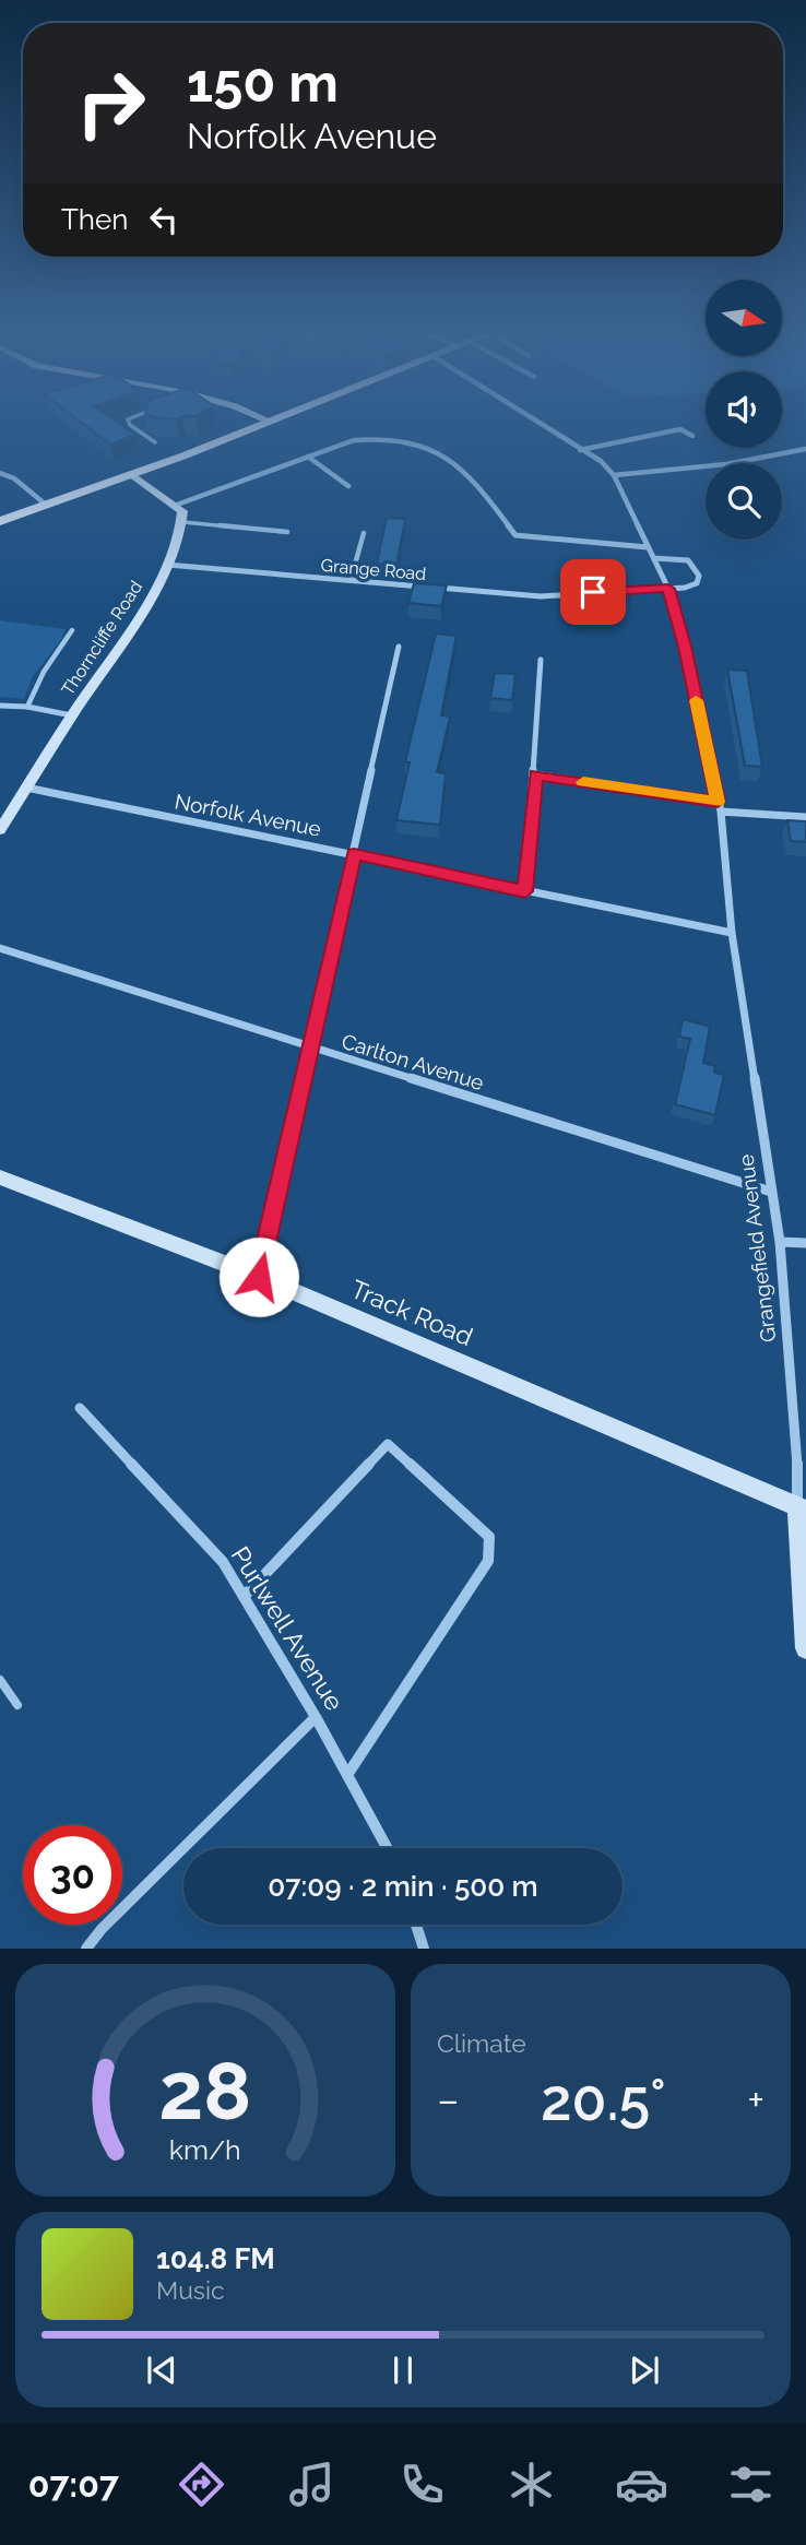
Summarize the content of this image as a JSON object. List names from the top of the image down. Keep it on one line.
{"streets":{"street":["Grange Road","Thorncliffe Road","Norfolk Avenue","Carlton Avenue","Grangefield Avenue","Track Road","Purlwell Avenue"]},"crossings":[["Grange Road","Thorncliffe Road"],["Grange Road","Grangefield Avenue"],["Thorncliffe Road","Norfolk Avenue"],["Norfolk Avenue","Grangefield Avenue"],["Carlton Avenue","Grangefield Avenue"],["Grangefield Avenue","Track Road"]],"north":"right","page":{"turn":["150 m","Norfolk Avenue"],"then":"Then","limit":"30","trip":"07:09 · 2 min · 500 m","tile":"Climate","heat":["−","20.5°","+"],"song":["104.8 FM","Music"],"tabs":"07:07","gauge":["28","km/h"]}}
